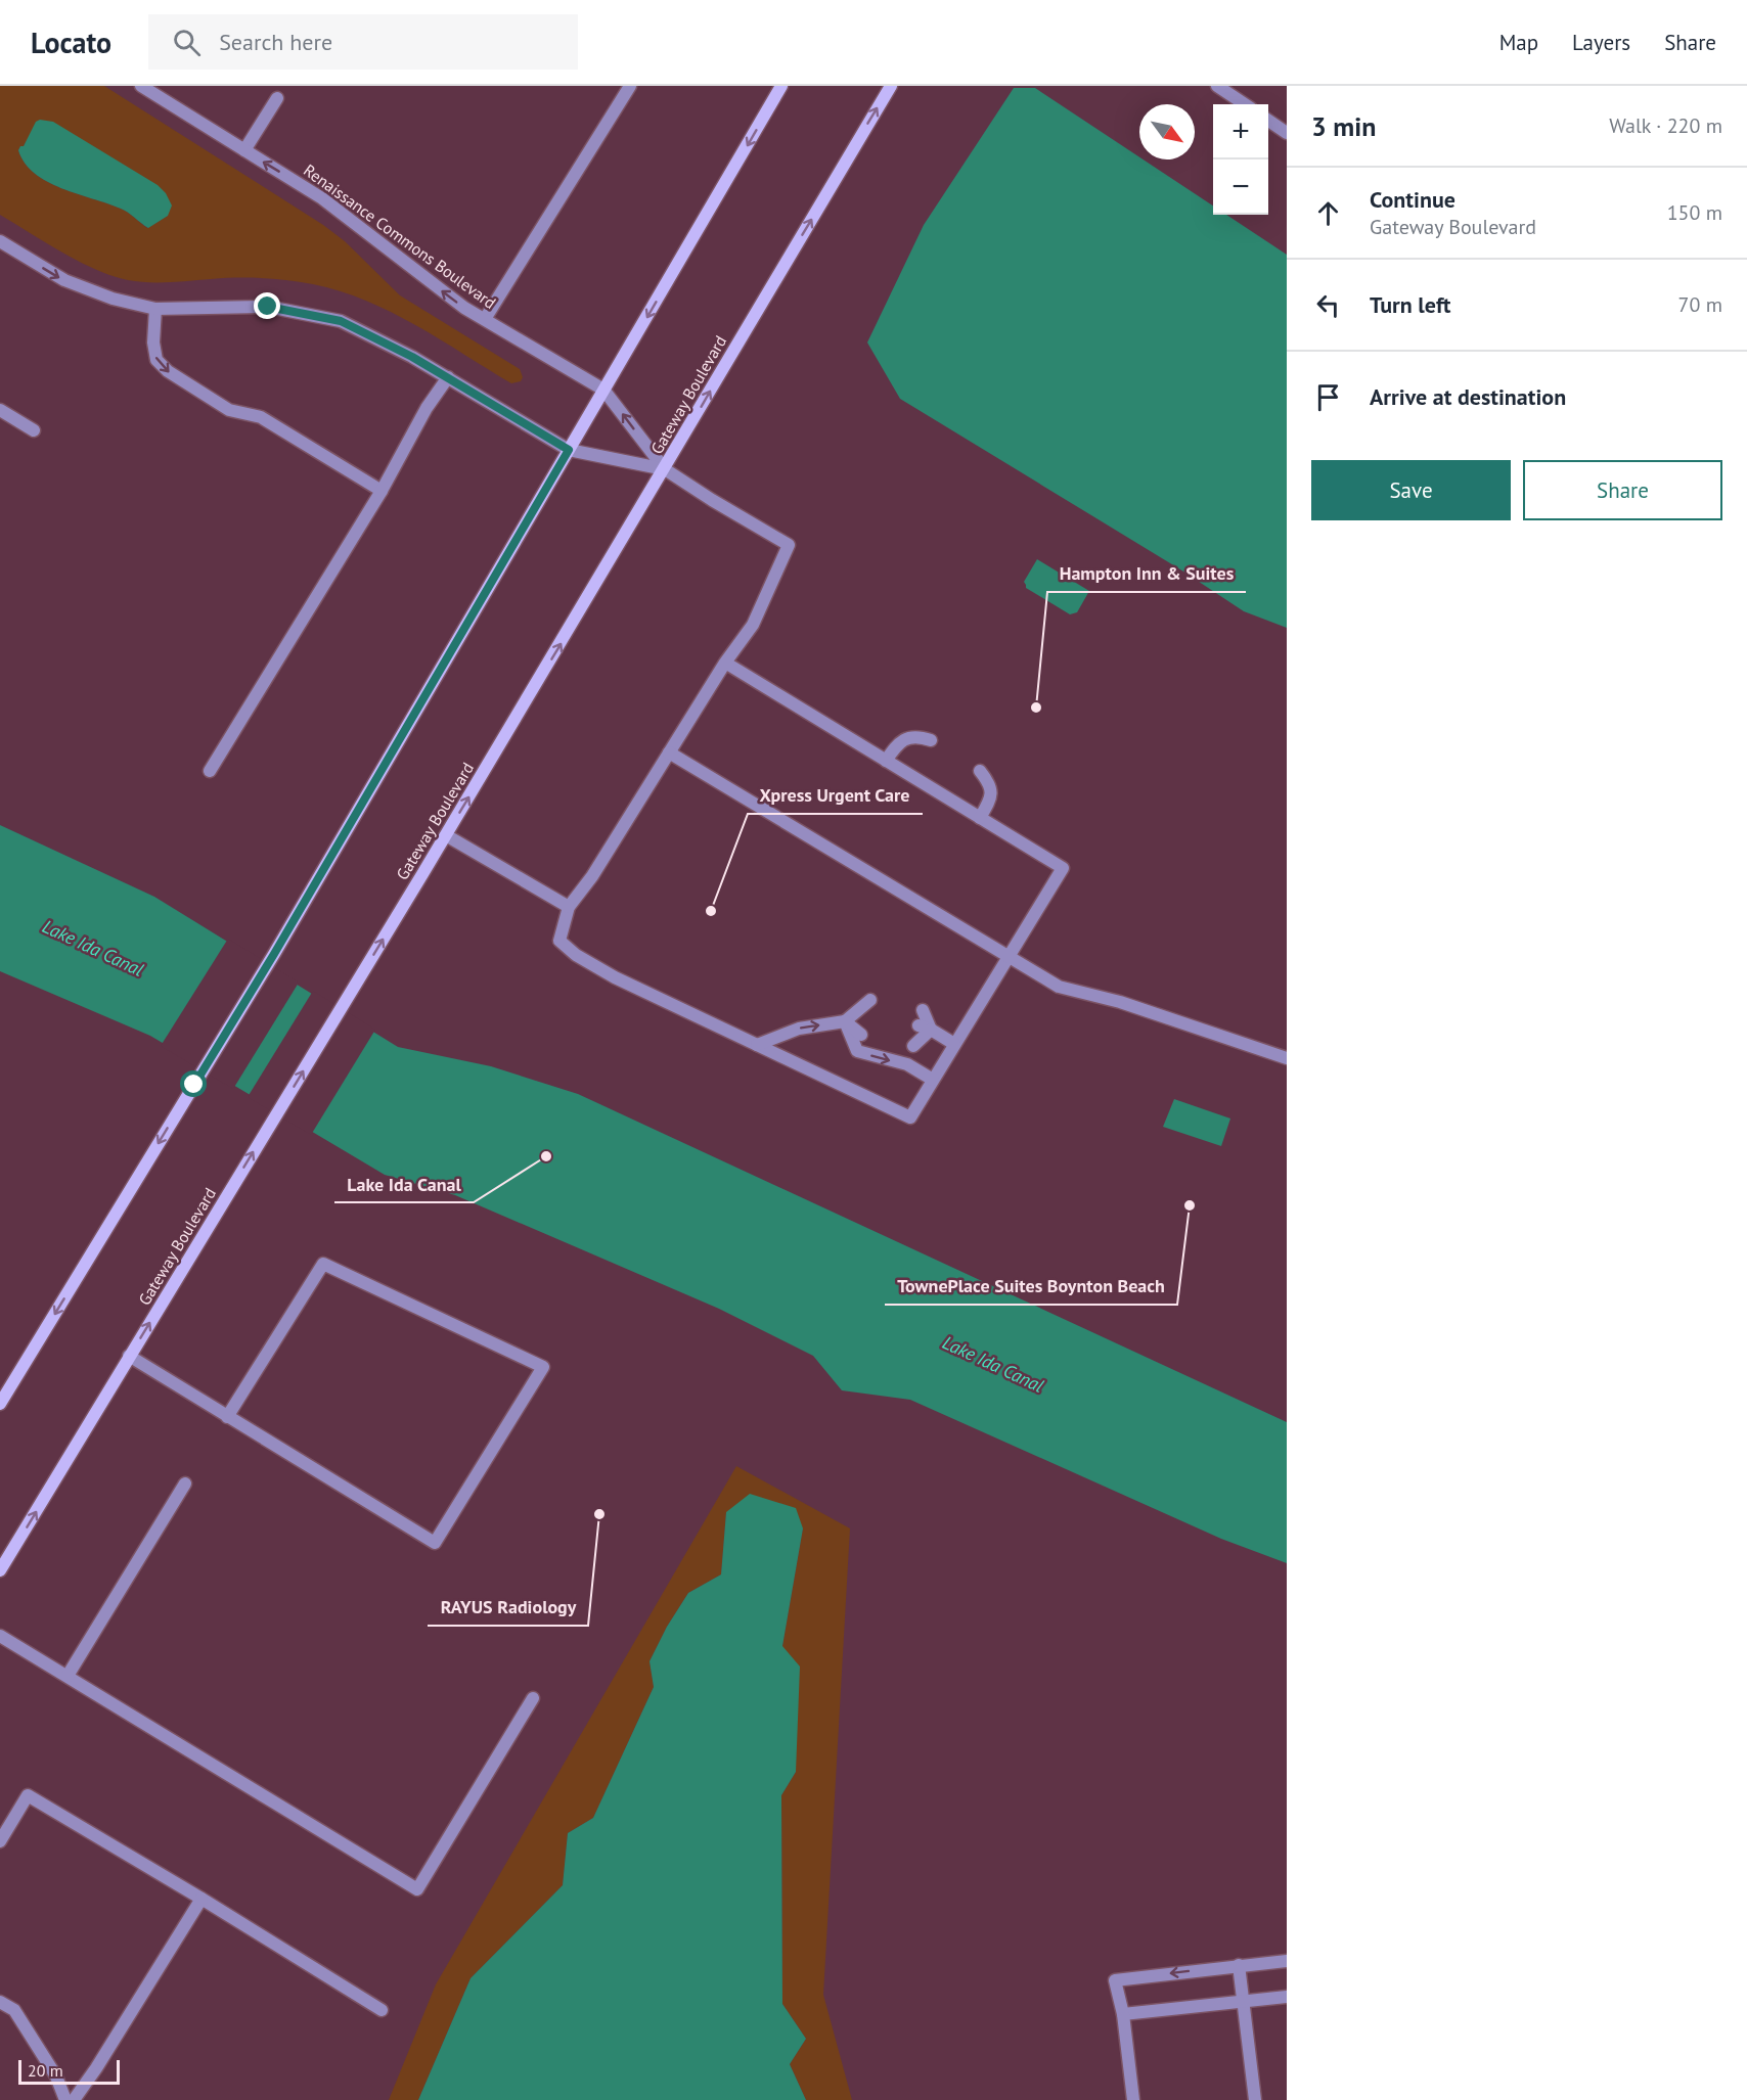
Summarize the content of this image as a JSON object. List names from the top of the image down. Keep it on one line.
{"streets":{"main road":["Gateway Boulevard"],"street":["Renaissance Commons Boulevard"]},"crossings":[["Renaissance Commons Boulevard","Gateway Boulevard"]],"one_way":["Renaissance Commons Boulevard"],"water":["Lake Ida Canal"],"places":["Hampton Inn & Suites","Xpress Urgent Care","Lake Ida Canal","TownePlace Suites Boynton Beach","RAYUS Radiology"],"scale_bar":"20 m","north":"bottom right","page":{"header":"Locato","search":"Search here","nav":["Map","Layers","Share"],"heading":["3 min","Walk · 220 m"],"map_buttons":["+","−"],"list":[["Continue","Gateway Boulevard","150 m"],["Turn left","70 m"],"Arrive at destination"],"buttons":["Save","Share"],"scale":"20 m"}}
